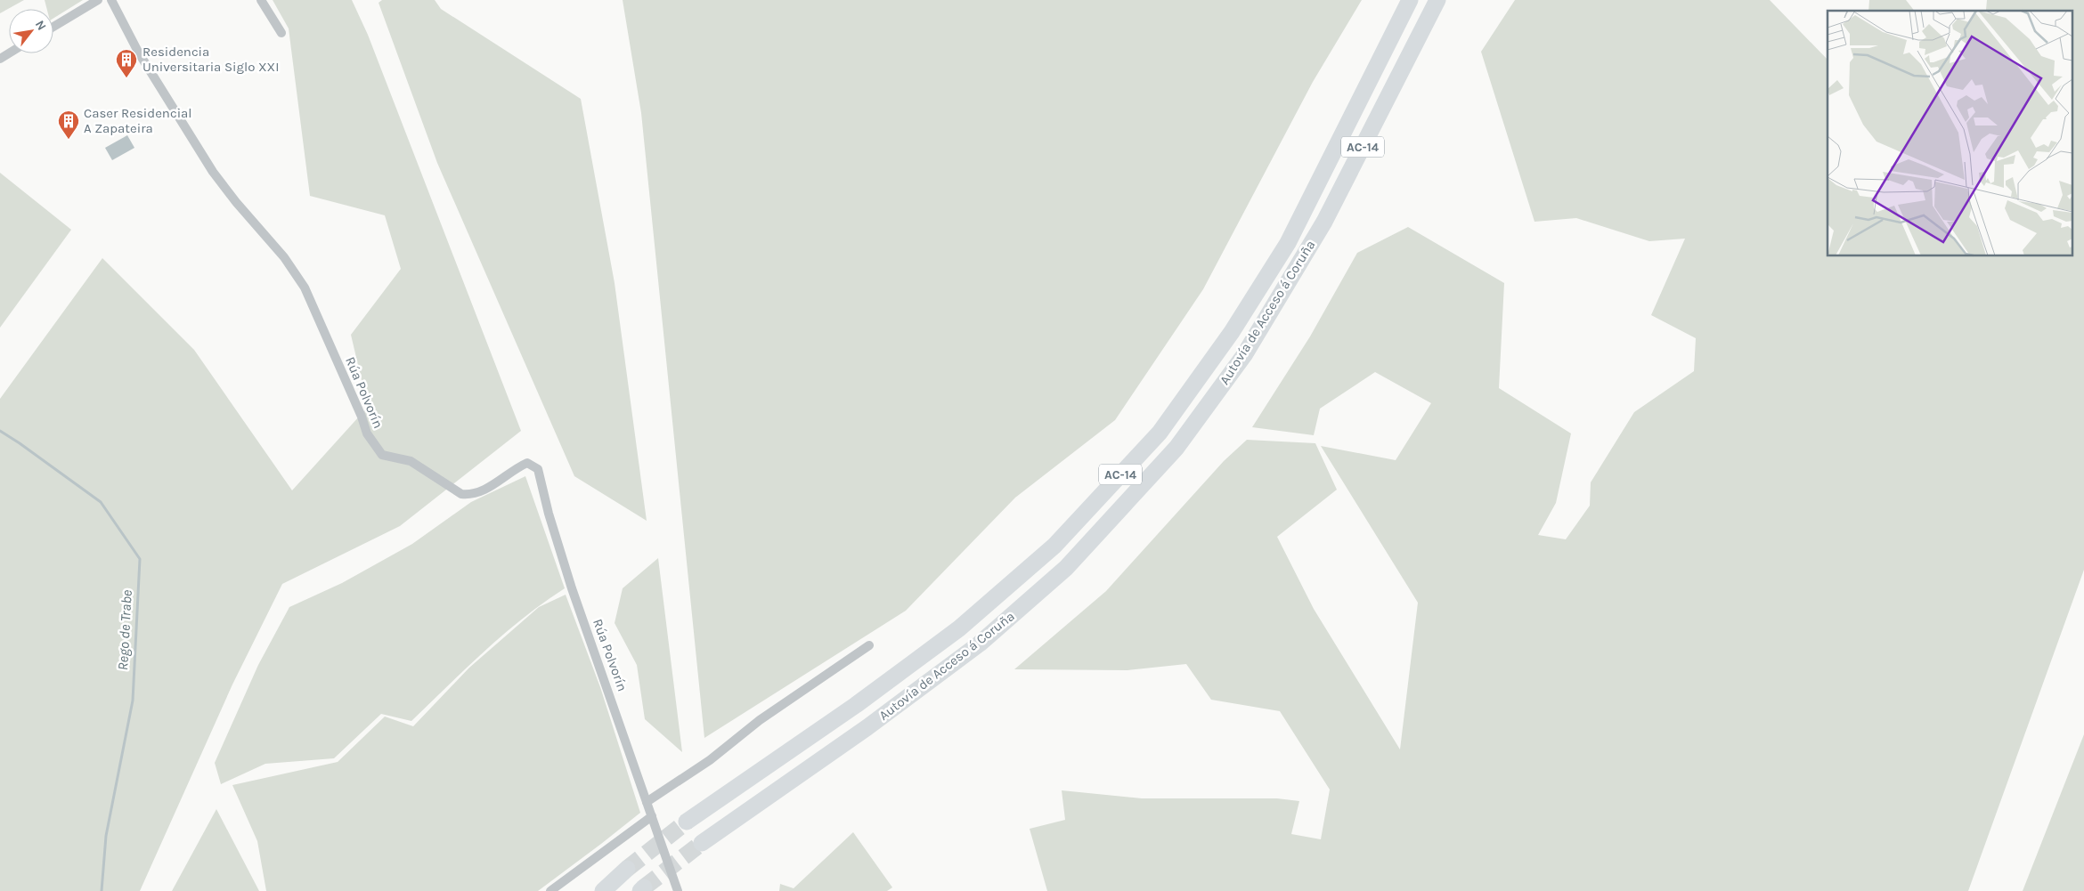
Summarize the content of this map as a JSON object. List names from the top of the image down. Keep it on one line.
{"streets":{"highway":["AC-14","Autovía de Acceso á Coruña"],"street":["Rúa Polvorín"]},"water":["Rego de Trabe"],"places":{"building":["Residencia Universitaria Siglo XXI","Caser Residencial A Zapateira"]},"north":"top right"}
